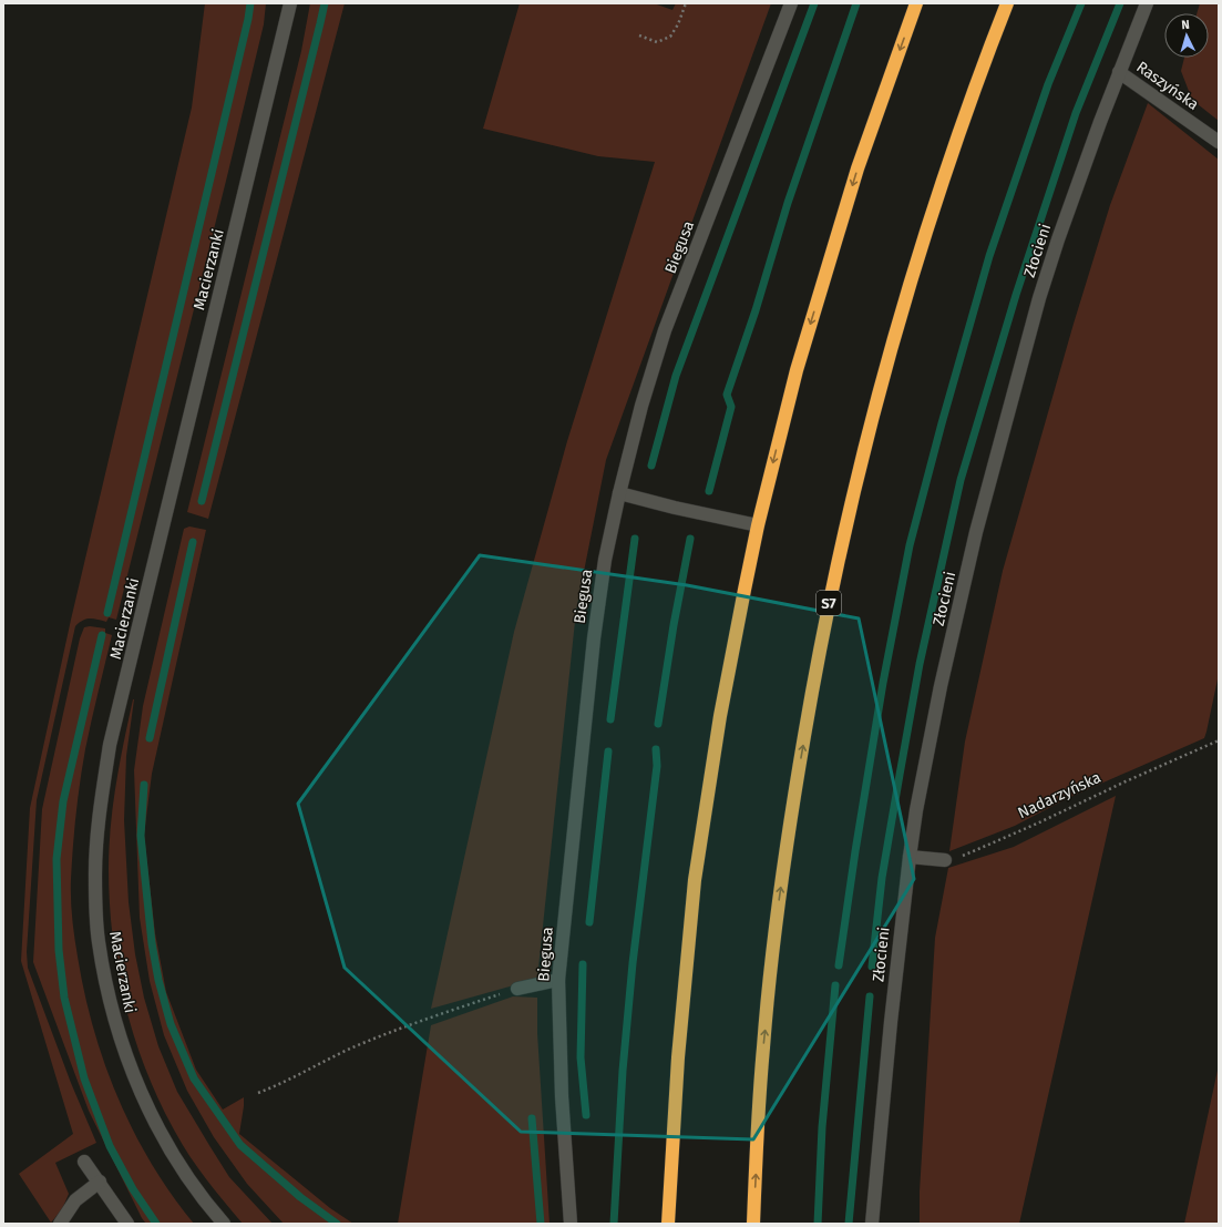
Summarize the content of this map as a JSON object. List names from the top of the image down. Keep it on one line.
{"streets":{"highway":["S7"],"street":["Raszyńska","Biegusa","Złocieni","Macierzanki"],"path":["Nadarzyńska"]},"crossings":[["Raszyńska","Złocieni"]],"north":"top"}
